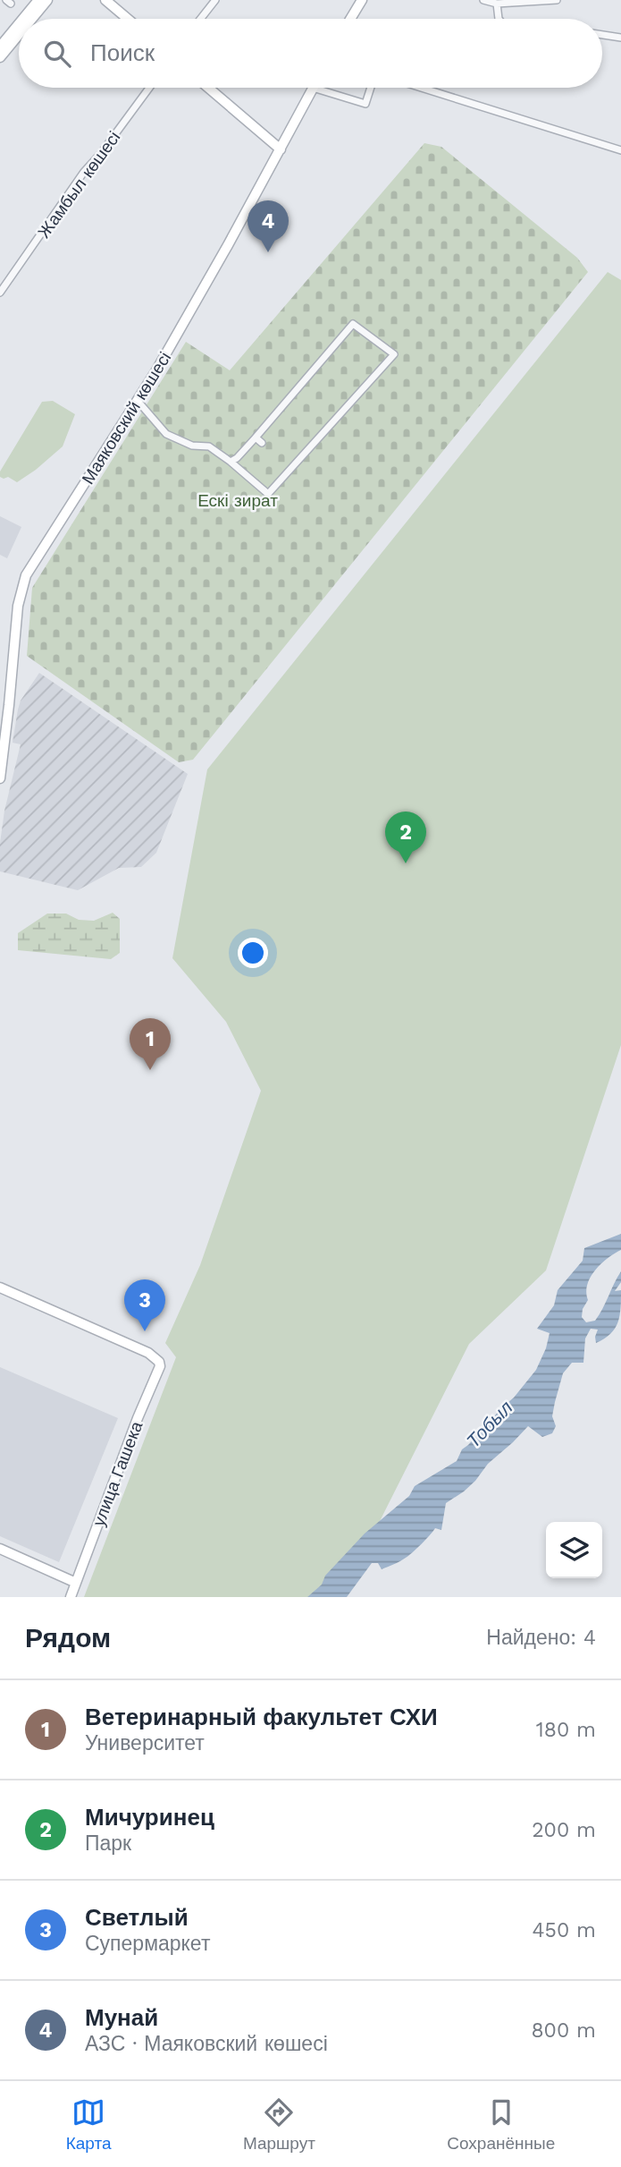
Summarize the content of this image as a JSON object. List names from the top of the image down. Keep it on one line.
{"streets":{"main road":["Маяковский көшесі","улица Гашека"],"street":["Жамбыл көшесі"]},"water":["Тобыл"],"parks":["Ескі зират"],"page":{"search":"Поиск","pins":["4","2","1","3"],"heading":["Рядом","Найдено: 4"],"list":[{"mark":"1","name":"Ветеринарный факультет СХИ","note":"Университет","value":"180 m"},{"mark":"2","name":"Мичуринец","note":"Парк","value":"200 m"},{"mark":"3","name":"Светлый","note":"Супермаркет","value":"450 m"},{"mark":"4","name":"Мунай","note":"АЗС · Маяковский көшесі","value":"800 m"}],"nav":["Карта","Маршрут","Сохранённые"]}}
